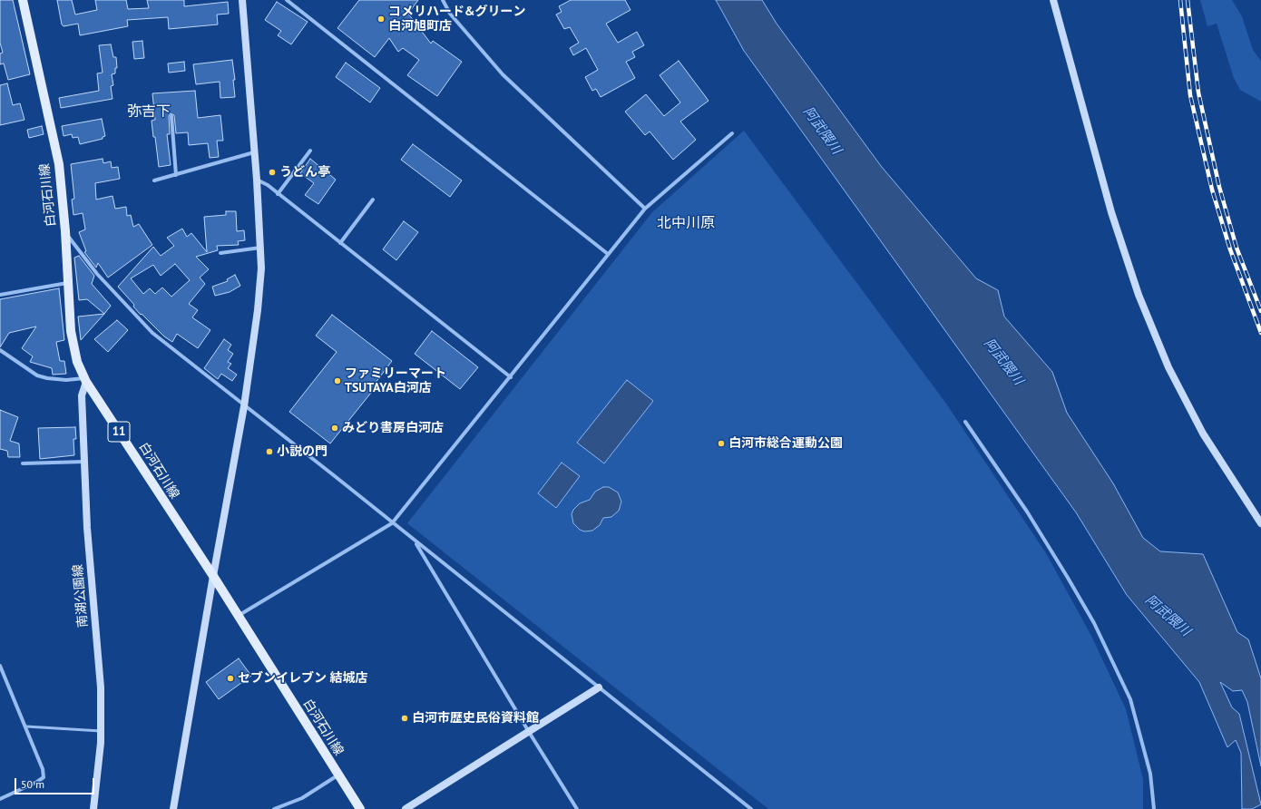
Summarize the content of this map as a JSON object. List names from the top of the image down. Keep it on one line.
{"streets":{"main road":["白河石川線","11"],"street":["南湖公園線"]},"crossings":[["白河石川線","南湖公園線"]],"districts":["弥吉下","北中川原"],"water":["阿武隈川"],"places":["コメリハード&グリーン 白河旭町店","うどん亭","ファミリーマート TSUTAYA白河店","みどり書房白河店","白河市総合運動公園","小説の門","セブンイレブン 結城店","白河市歴史民俗資料館"],"scale_bar":"50 m"}
